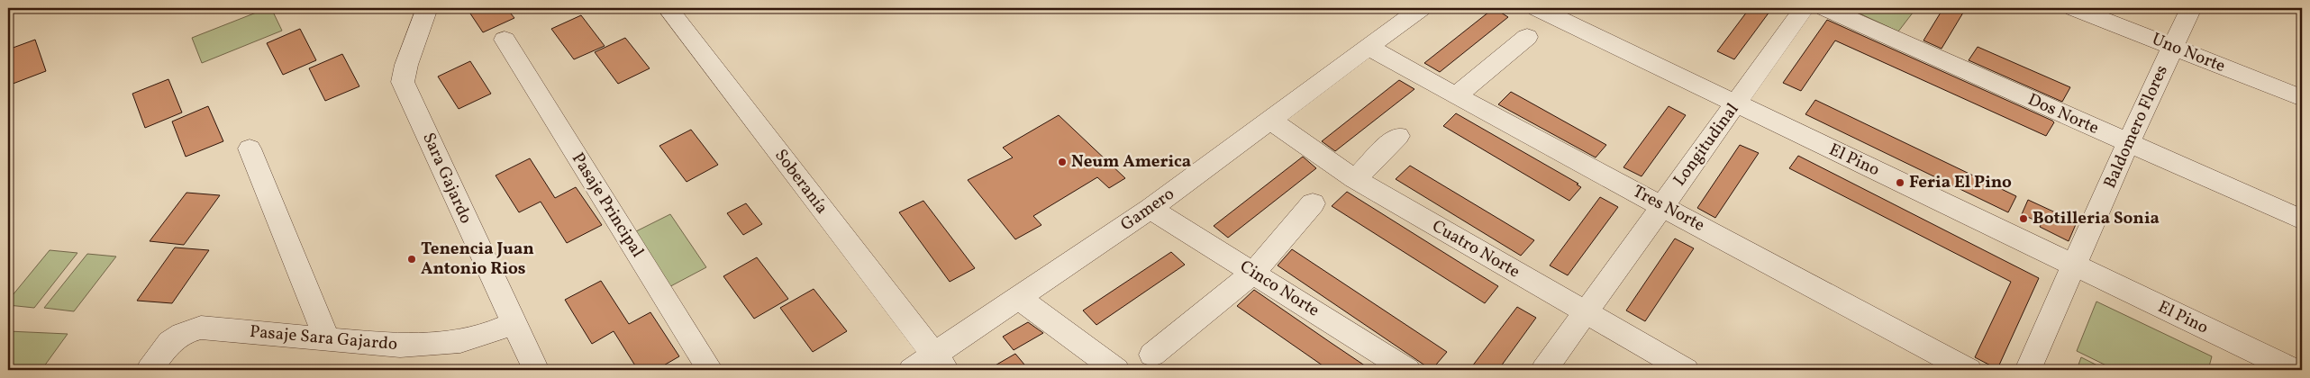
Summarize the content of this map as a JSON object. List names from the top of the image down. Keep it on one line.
{"streets":{"street":["Uno Norte","Dos Norte","Baldomero Flores","Longitudinal","El Pino","Sara Gajardo","Soberanía","Pasaje Principal","Tres Norte","Gamero","Cuatro Norte","Cinco Norte","Pasaje Sara Gajardo"]},"crossings":[["Uno Norte","Baldomero Flores"],["Dos Norte","Baldomero Flores"],["Baldomero Flores","El Pino"],["Longitudinal","El Pino"],["Longitudinal","Tres Norte"],["Longitudinal","Cuatro Norte"],["Sara Gajardo","Pasaje Sara Gajardo"],["Soberanía","Gamero"],["Tres Norte","Gamero"],["Gamero","Cuatro Norte"],["Gamero","Cinco Norte"]],"places":["Neum America","Feria El Pino","Botilleria Sonia","Tenencia Juan Antonio Rios"]}
